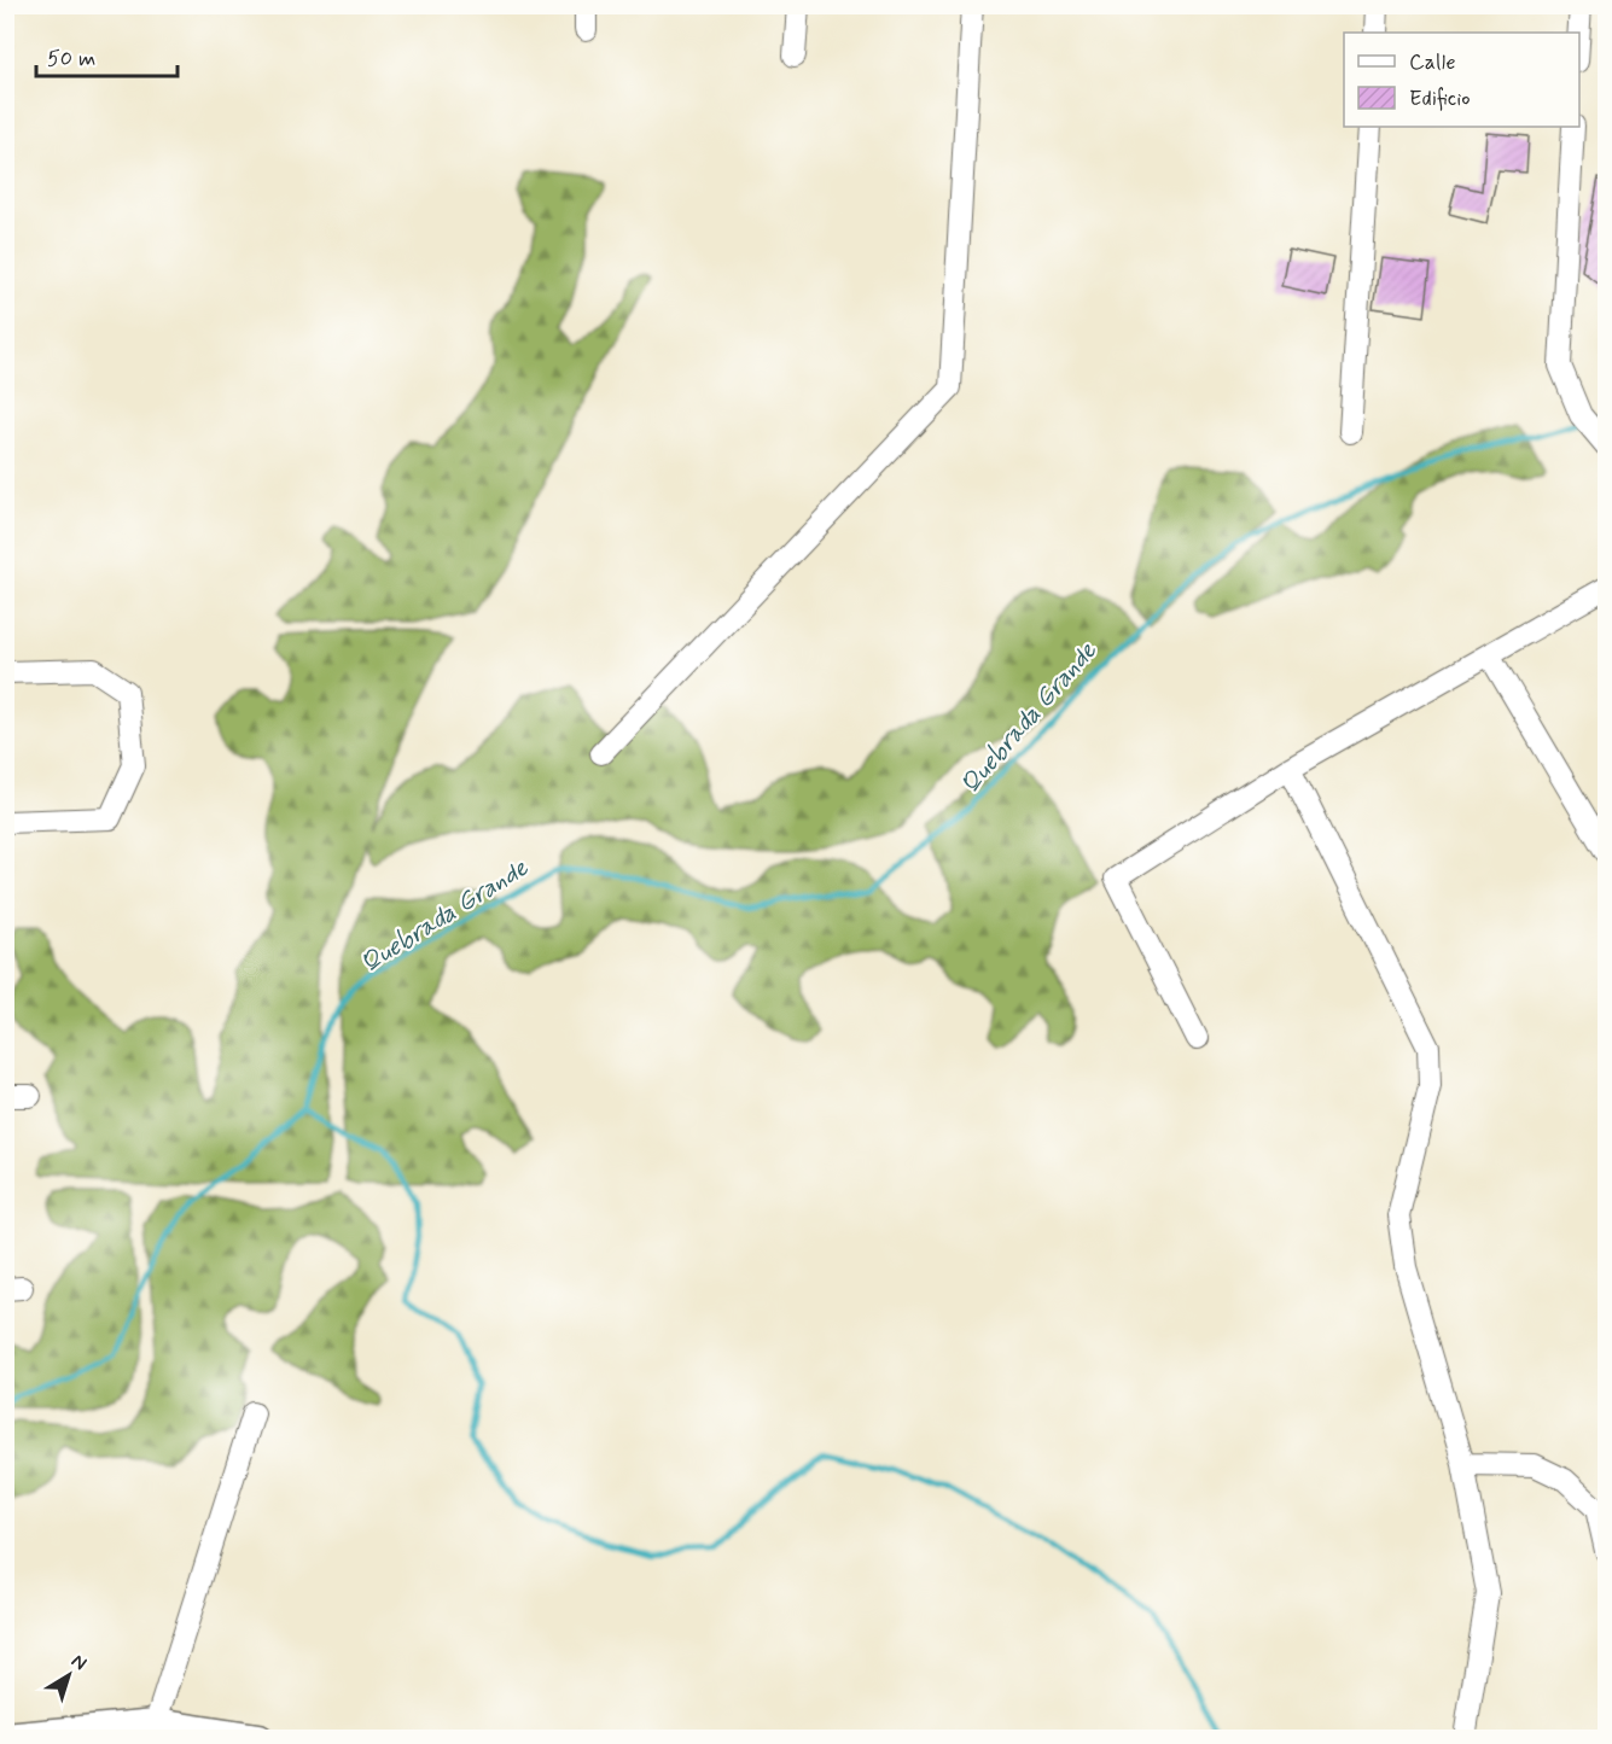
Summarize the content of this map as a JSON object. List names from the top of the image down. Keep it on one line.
{"water":["Quebrada Grande"],"legend":["Calle","Edificio"],"scale_bar":"50 m","north":"top right"}
